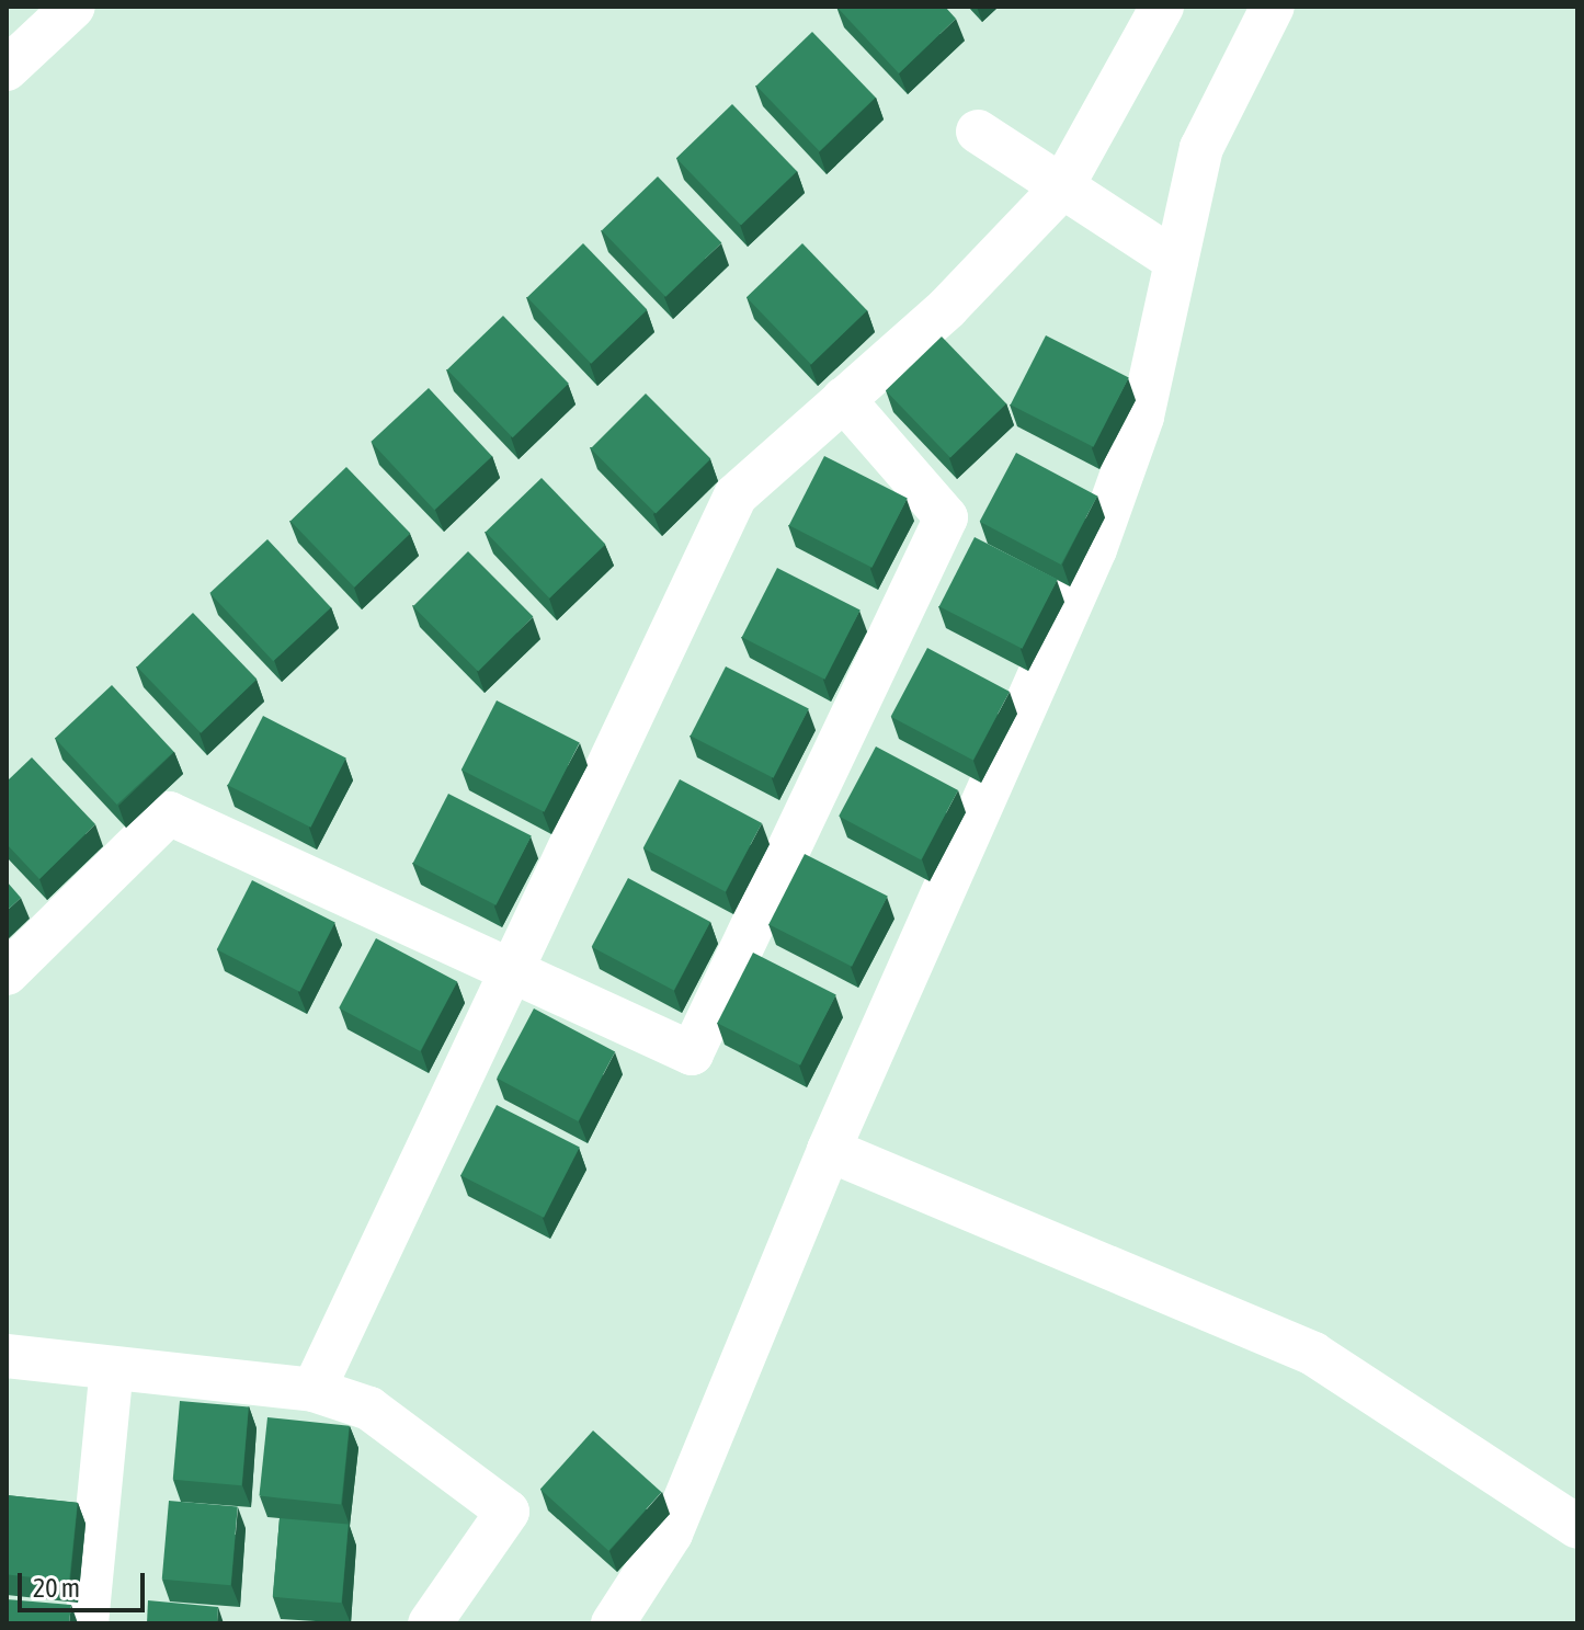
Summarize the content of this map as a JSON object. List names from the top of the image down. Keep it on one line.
{"scale_bar":"20 m"}
